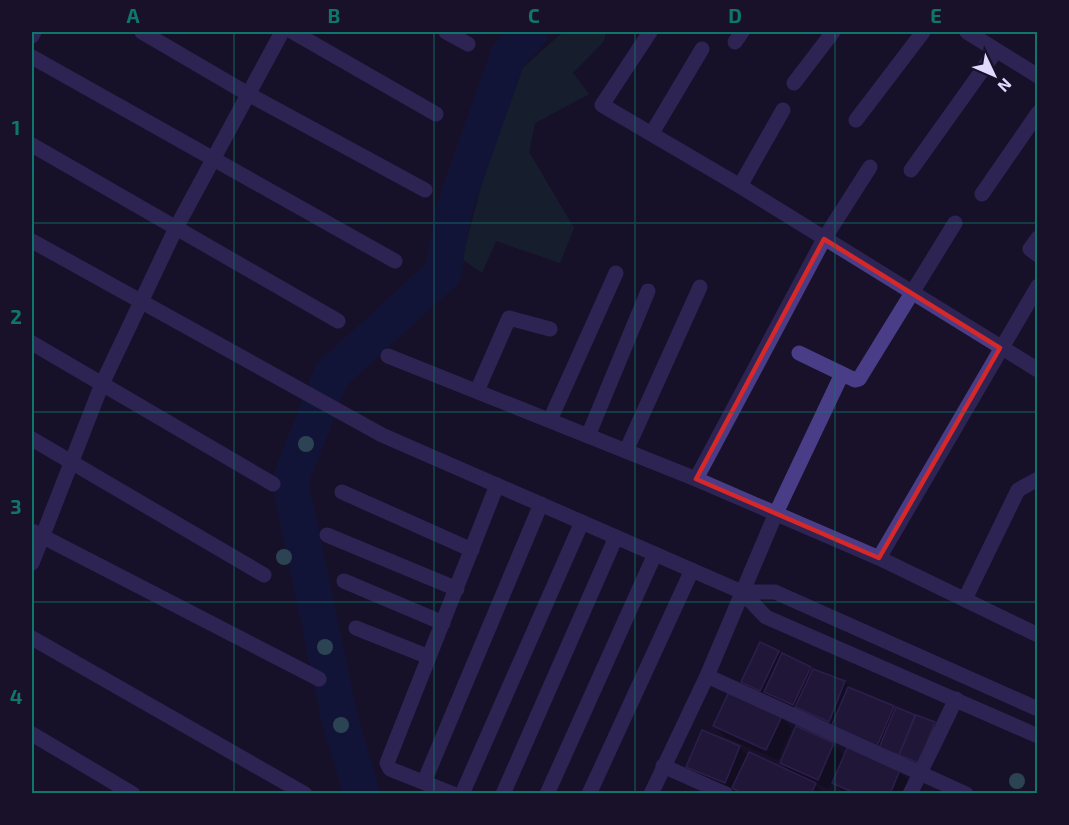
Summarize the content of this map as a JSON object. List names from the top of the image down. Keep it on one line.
{"north":"bottom right","grid":{"columns":["A","B","C","D","E"],"rows":["1","2","3","4"]}}
